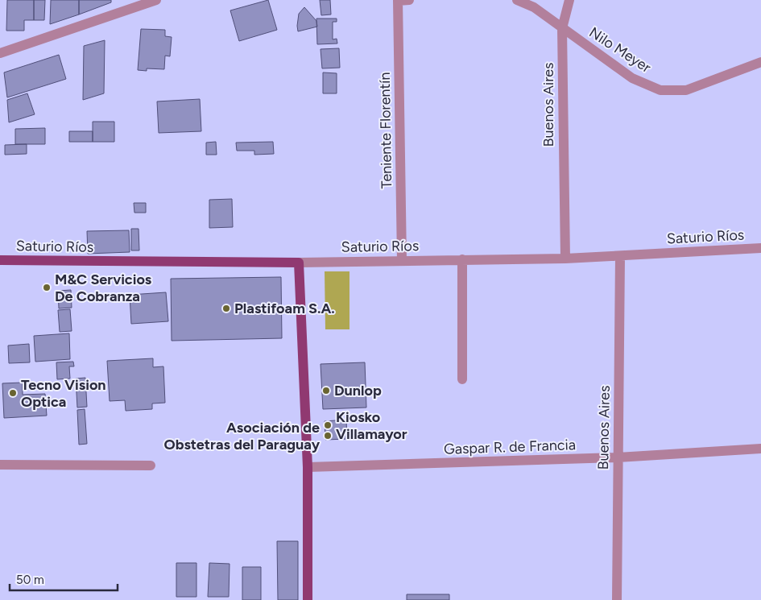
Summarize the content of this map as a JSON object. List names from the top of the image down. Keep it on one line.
{"streets":{"main road":["Saturio Ríos"],"street":["Nilo Meyer","Buenos Aires","Teniente Florentín","Gaspar R. de Francia"]},"crossings":[["Nilo Meyer","Buenos Aires"],["Buenos Aires","Saturio Ríos"],["Buenos Aires","Gaspar R. de Francia"],["Teniente Florentín","Saturio Ríos"]],"places":["M&C Servicios De Cobranza","Plastifoam S.A.","Dunlop","Tecno Vision Optica","Kiosko Villamayor","Asociación de Obstetras del Paraguay"],"scale_bar":"50 m"}
